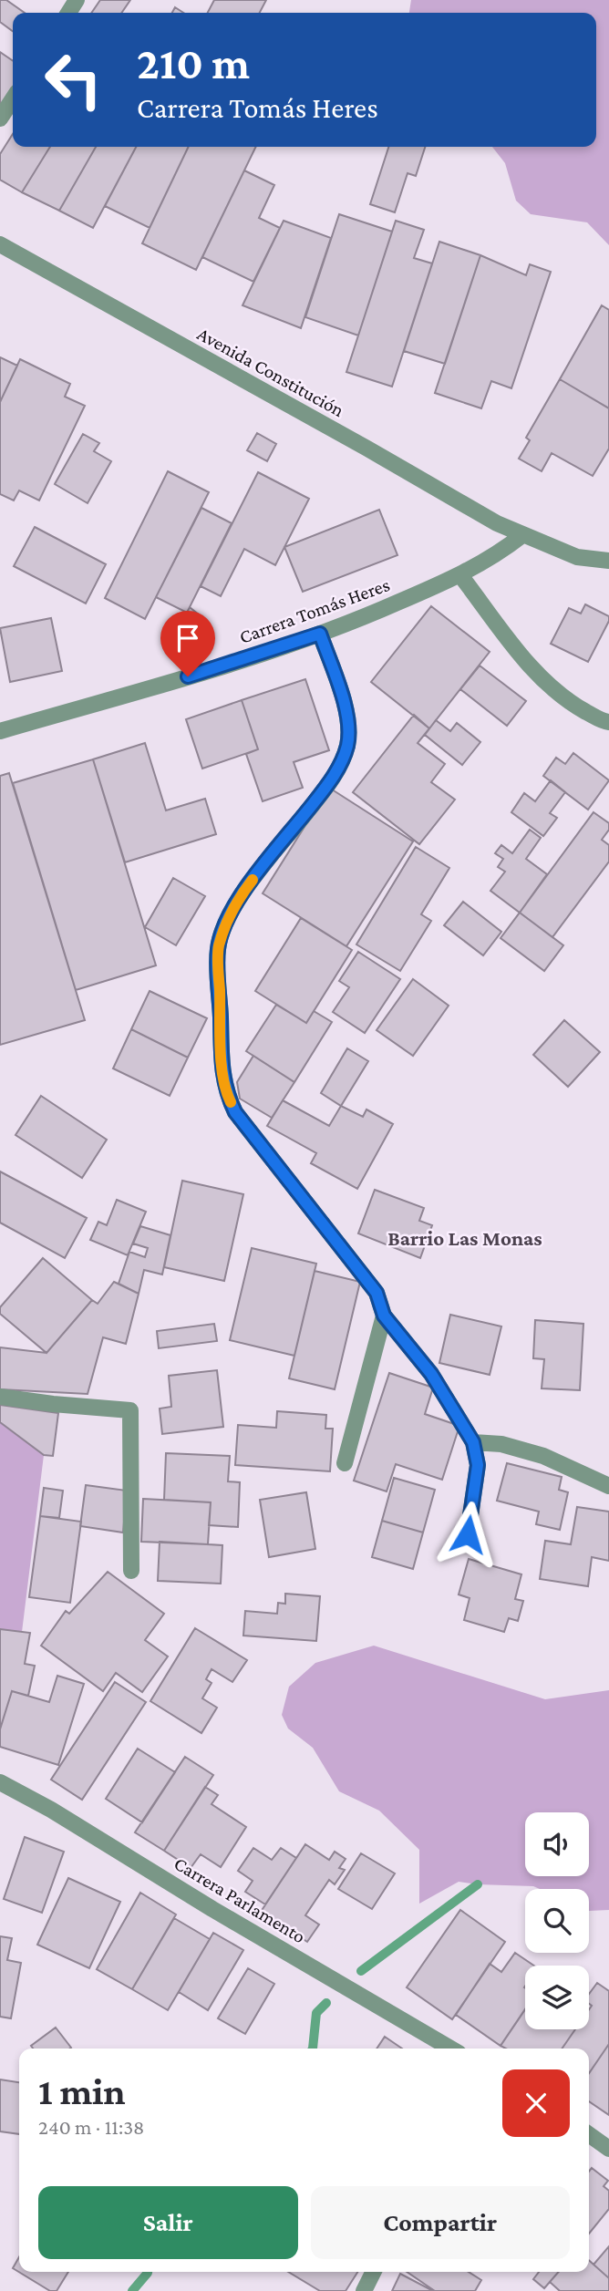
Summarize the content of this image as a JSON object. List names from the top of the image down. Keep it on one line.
{"streets":{"street":["Avenida Constitución","Carrera Tomás Heres","Carrera Parlamento"]},"crossings":[["Avenida Constitución","Carrera Tomás Heres"]],"districts":["Barrio Las Monas"],"page":{"turn":["210 m","Carrera Tomás Heres"],"heading":["1 min","240 m · 11:38"],"buttons":["Salir","Compartir"]}}
